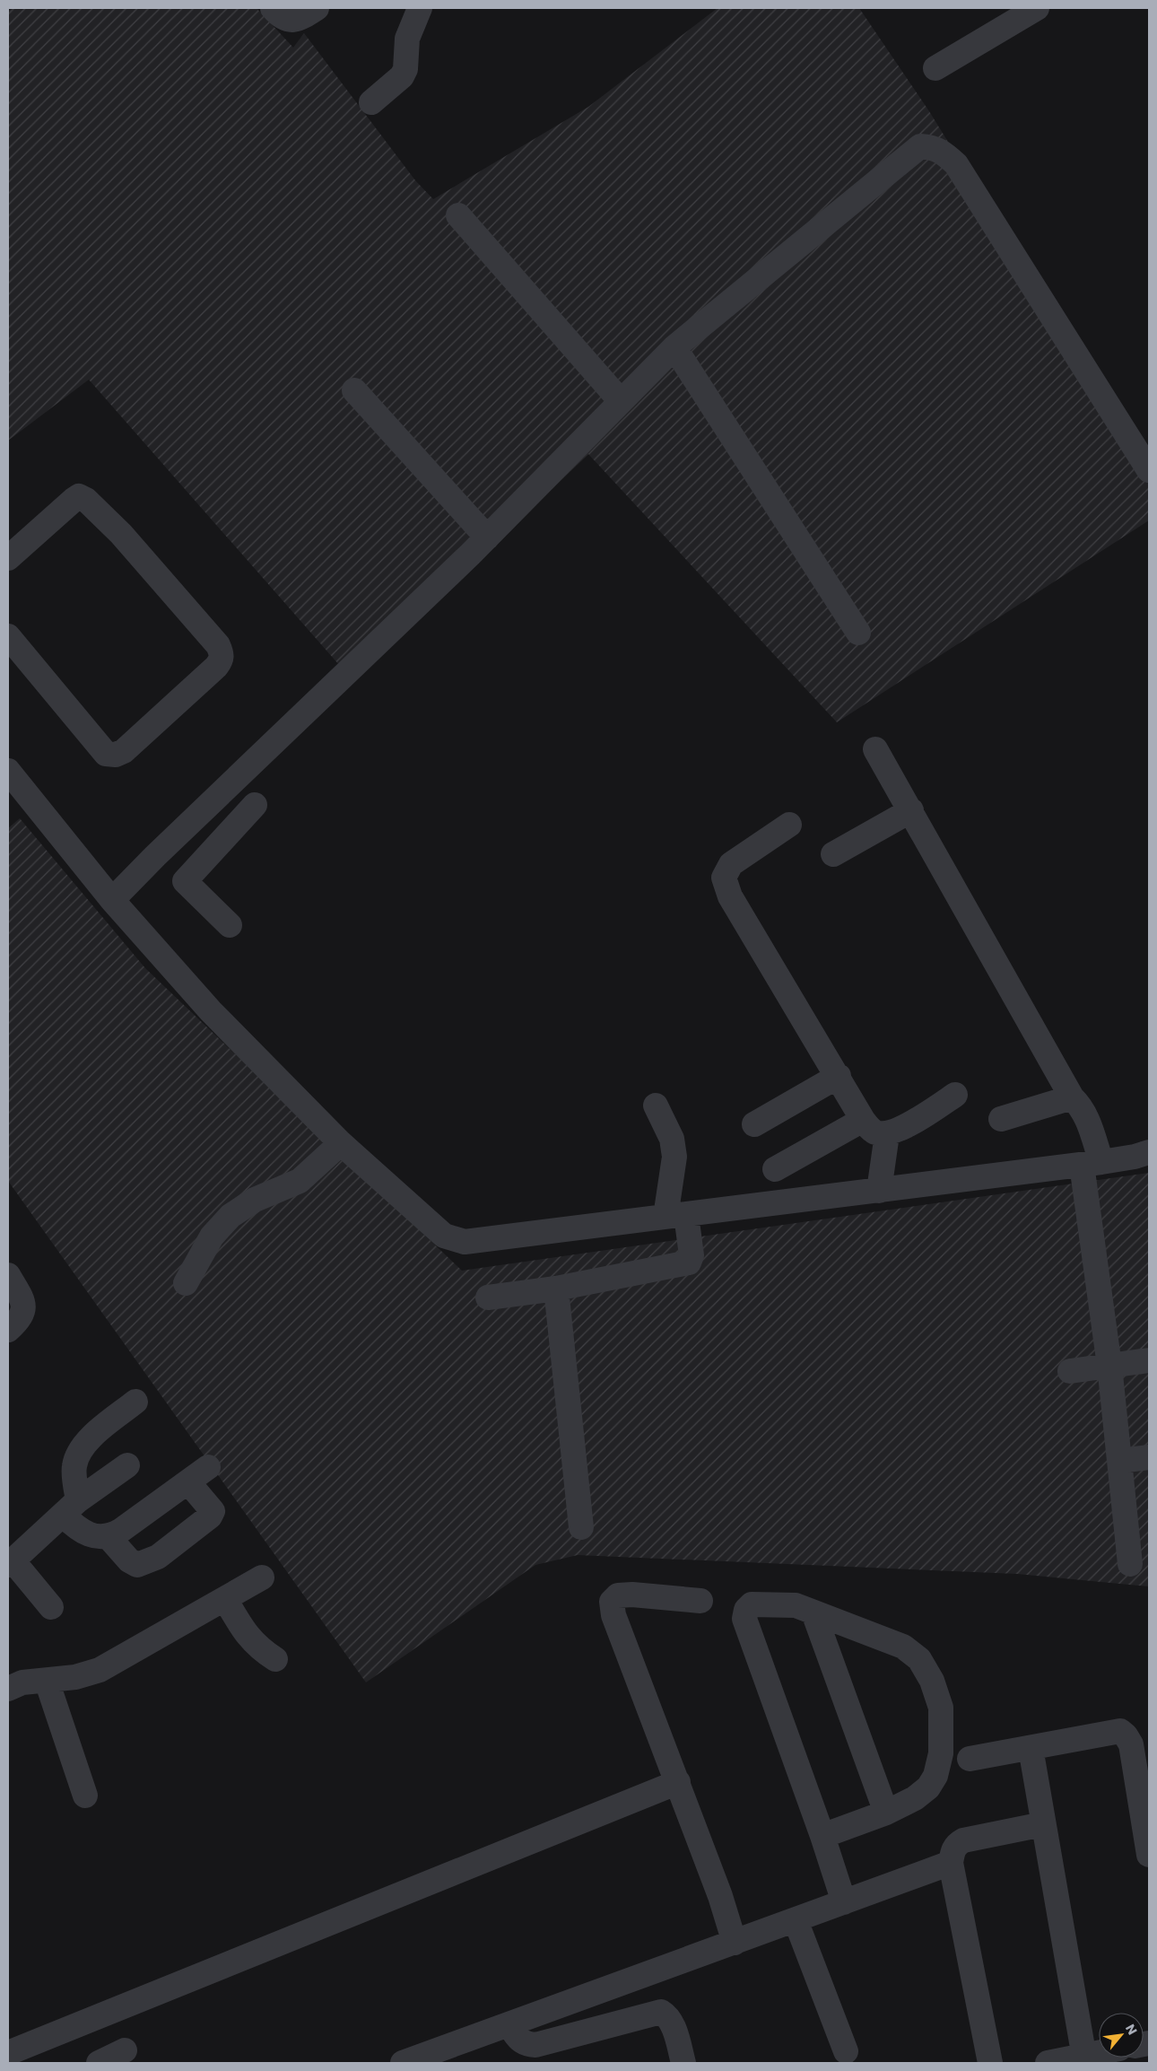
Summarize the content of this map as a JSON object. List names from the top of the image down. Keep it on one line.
{"north":"top right"}
